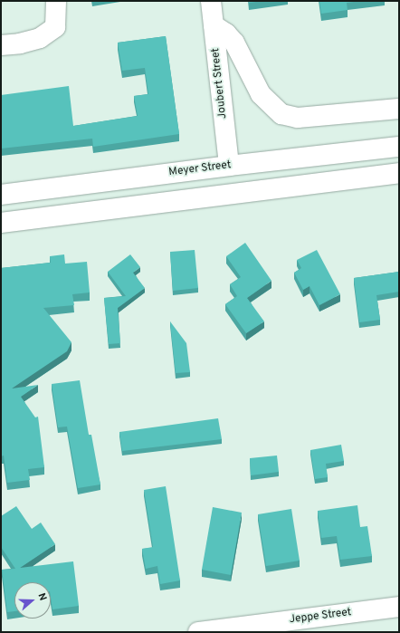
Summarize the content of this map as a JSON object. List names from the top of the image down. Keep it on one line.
{"streets":{"main road":["Joubert Street","Meyer Street","Jeppe Street"]},"crossings":[["Joubert Street","Meyer Street"]],"north":"right"}
